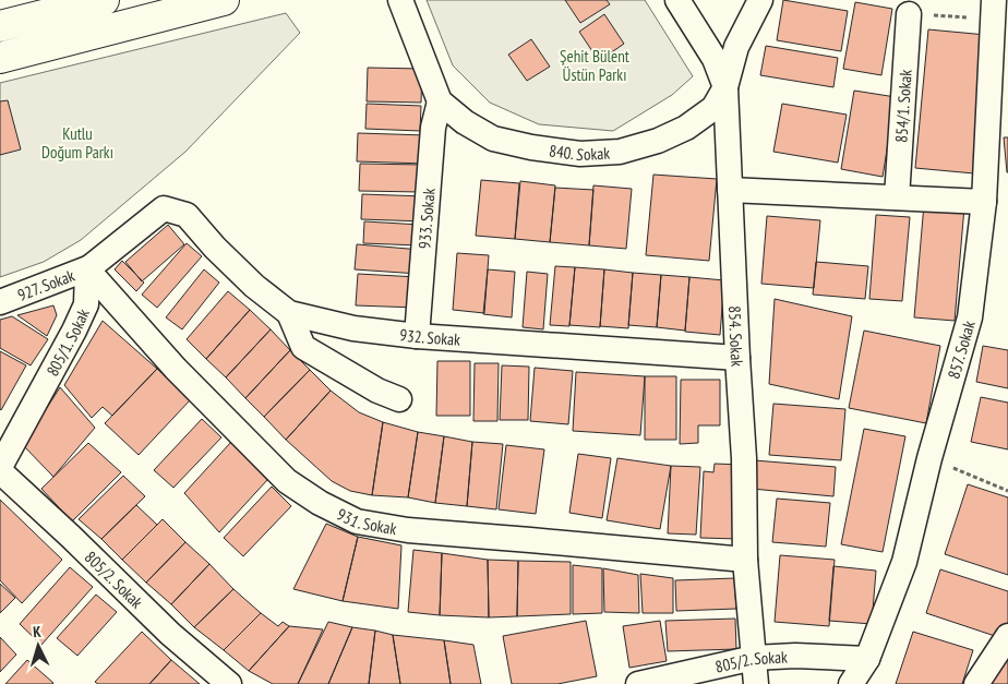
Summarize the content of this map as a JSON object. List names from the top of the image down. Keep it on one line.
{"streets":{"street":["854/1. Sokak","840. Sokak","933. Sokak","927. Sokak","932. Sokak","854. Sokak","805/1. Sokak","857. Sokak","931. Sokak","805/2. Sokak"]},"crossings":[["840. Sokak","933. Sokak"],["840. Sokak","854. Sokak"],["933. Sokak","932. Sokak"],["927. Sokak","932. Sokak"],["927. Sokak","805/1. Sokak"],["927. Sokak","931. Sokak"],["932. Sokak","854. Sokak"],["932. Sokak","805/1. Sokak"],["932. Sokak","931. Sokak"],["854. Sokak","931. Sokak"],["854. Sokak","805/2. Sokak"],["805/1. Sokak","931. Sokak"],["857. Sokak","805/2. Sokak"]],"parks":["Şehit Bülent Üstün Parkı","Kutlu Doğum Parkı"],"north":"top"}
